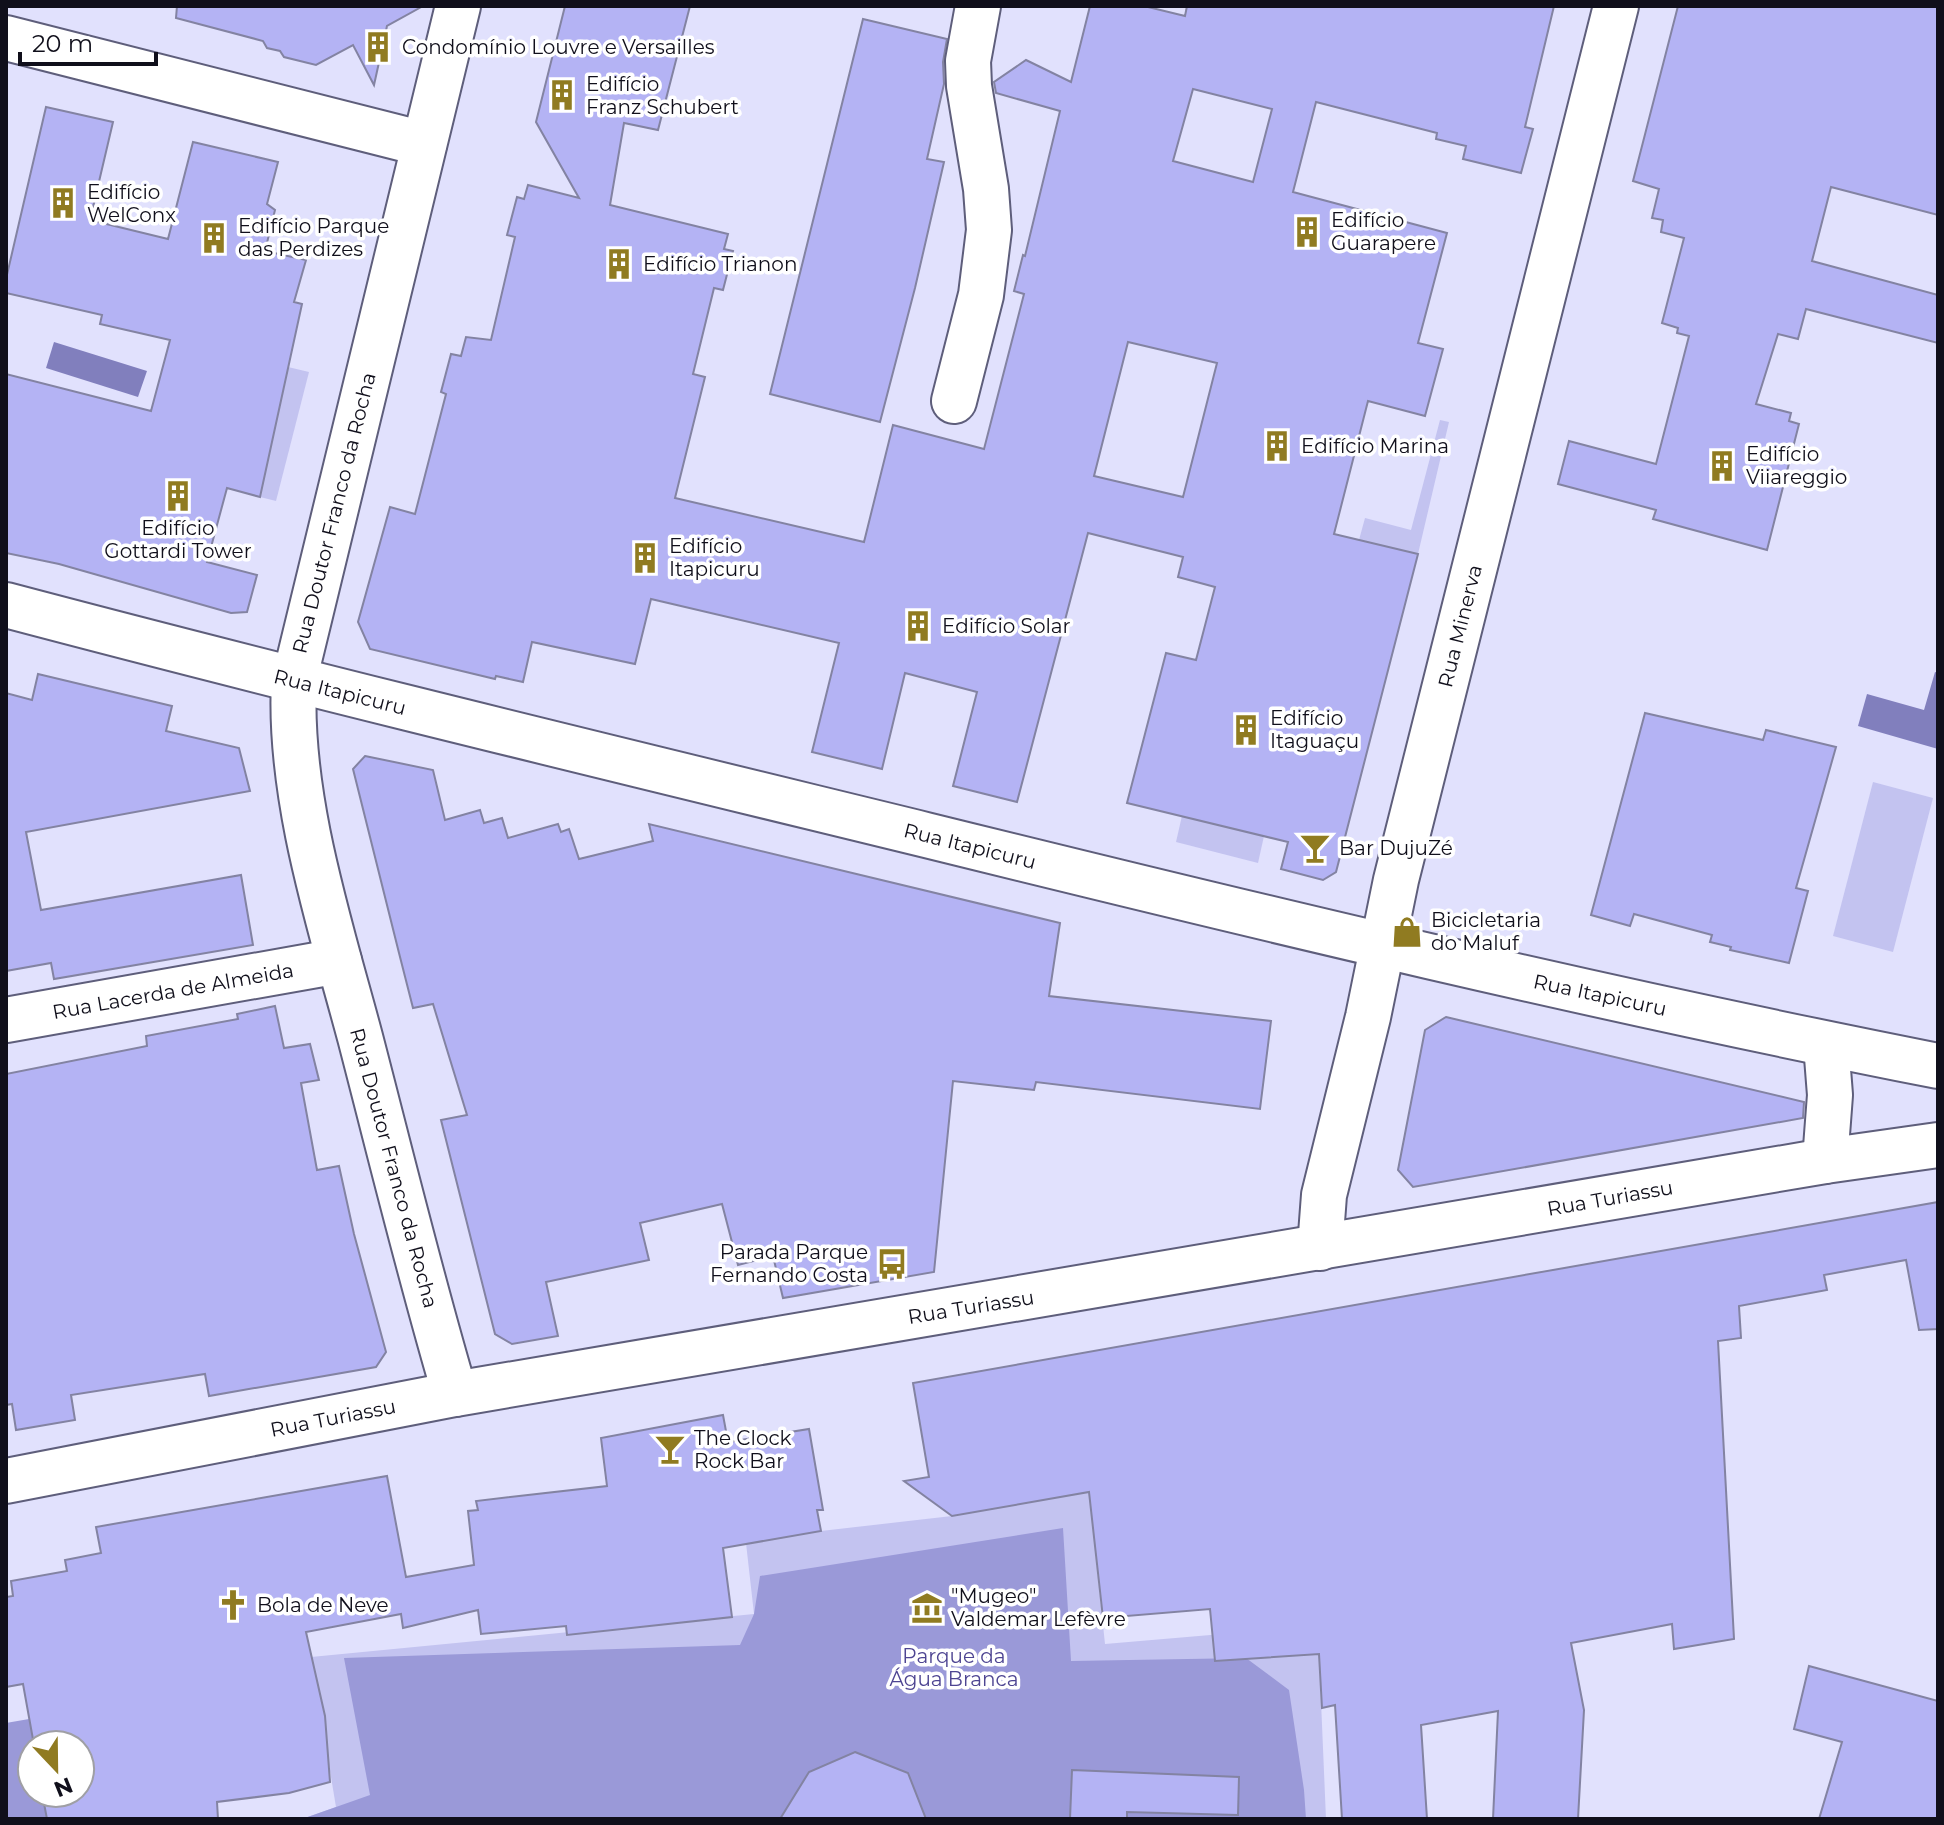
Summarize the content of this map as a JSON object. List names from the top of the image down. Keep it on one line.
{"streets":{"street":["Rua Doutor Franco da Rocha","Rua Minerva","Rua Itapicuru","Rua Lacerda de Almeida","Rua Turiassu"]},"crossings":[["Rua Doutor Franco da Rocha","Rua Itapicuru"],["Rua Doutor Franco da Rocha","Rua Lacerda de Almeida"],["Rua Doutor Franco da Rocha","Rua Turiassu"],["Rua Minerva","Rua Itapicuru"],["Rua Minerva","Rua Turiassu"]],"parks":["Parque da Água Branca"],"places":{"building":["Condomínio Louvre e Versailles","Edifício Franz Schubert","Edifício WelConx","Edifício Guarapere","Edifício Parque das Perdizes","Edifício Trianon","Edifício Marina","Edifício Viiareggio","Edifício Gottardi Tower","Edifício Itapicuru","Edifício Solar","Edifício Itaguaçu"],"bar":["Bar DujuZé","The Clock Rock Bar"],"shop":["Bicicletaria do Maluf"],"bus stop":["Parada Parque Fernando Costa"],"church":["Bola de Neve"],"museum":["\"Mugeo\" Valdemar Lefèvre"]},"scale_bar":"20 m","north":"bottom"}
